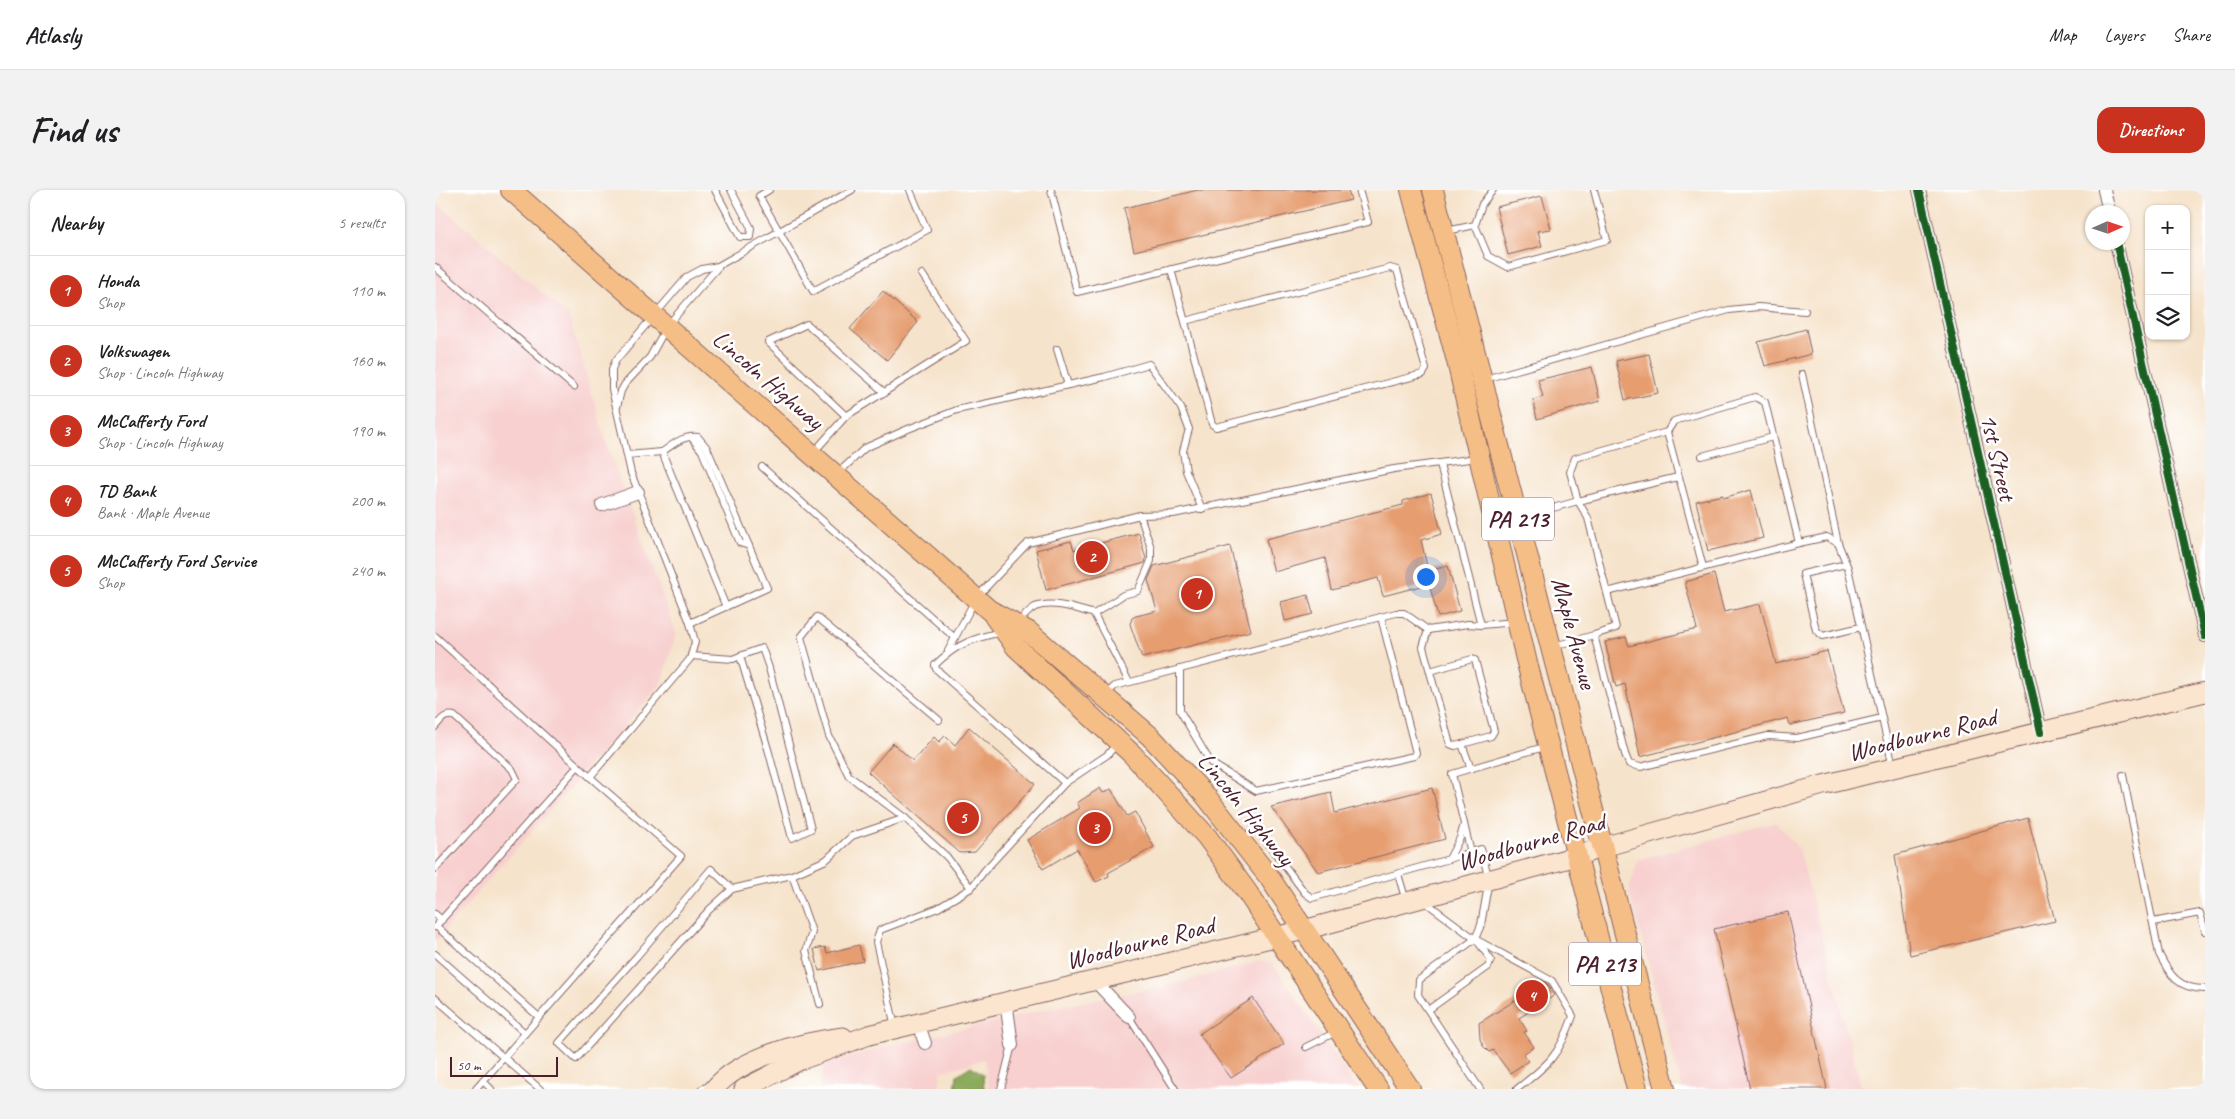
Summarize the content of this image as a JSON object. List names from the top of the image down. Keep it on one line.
{"streets":{"main road":["Lincoln Highway","PA 213","Maple Avenue","Woodbourne Road"],"street":["1st Street"]},"crossings":[["Lincoln Highway","Woodbourne Road"],["1st Street","Woodbourne Road"],["Maple Avenue","Woodbourne Road"]],"scale_bar":"50 m","north":"right","page":{"header":"Atlasly","nav":["Map","Layers","Share"],"buttons":"Directions","title":"Find us","heading":["Nearby","5 results"],"map_buttons":["+","−"],"list":[{"mark":"1","name":"Honda","note":"Shop","value":"110 m"},{"mark":"2","name":"Volkswagen","note":"Shop · Lincoln Highway","value":"160 m"},{"mark":"3","name":"McCafferty Ford","note":"Shop · Lincoln Highway","value":"190 m"},{"mark":"4","name":"TD Bank","note":"Bank · Maple Avenue","value":"200 m"},{"mark":"5","name":"McCafferty Ford Service","note":"Shop","value":"240 m"}],"pins":["2","1","5","3","4"],"scale":"50 m"}}
